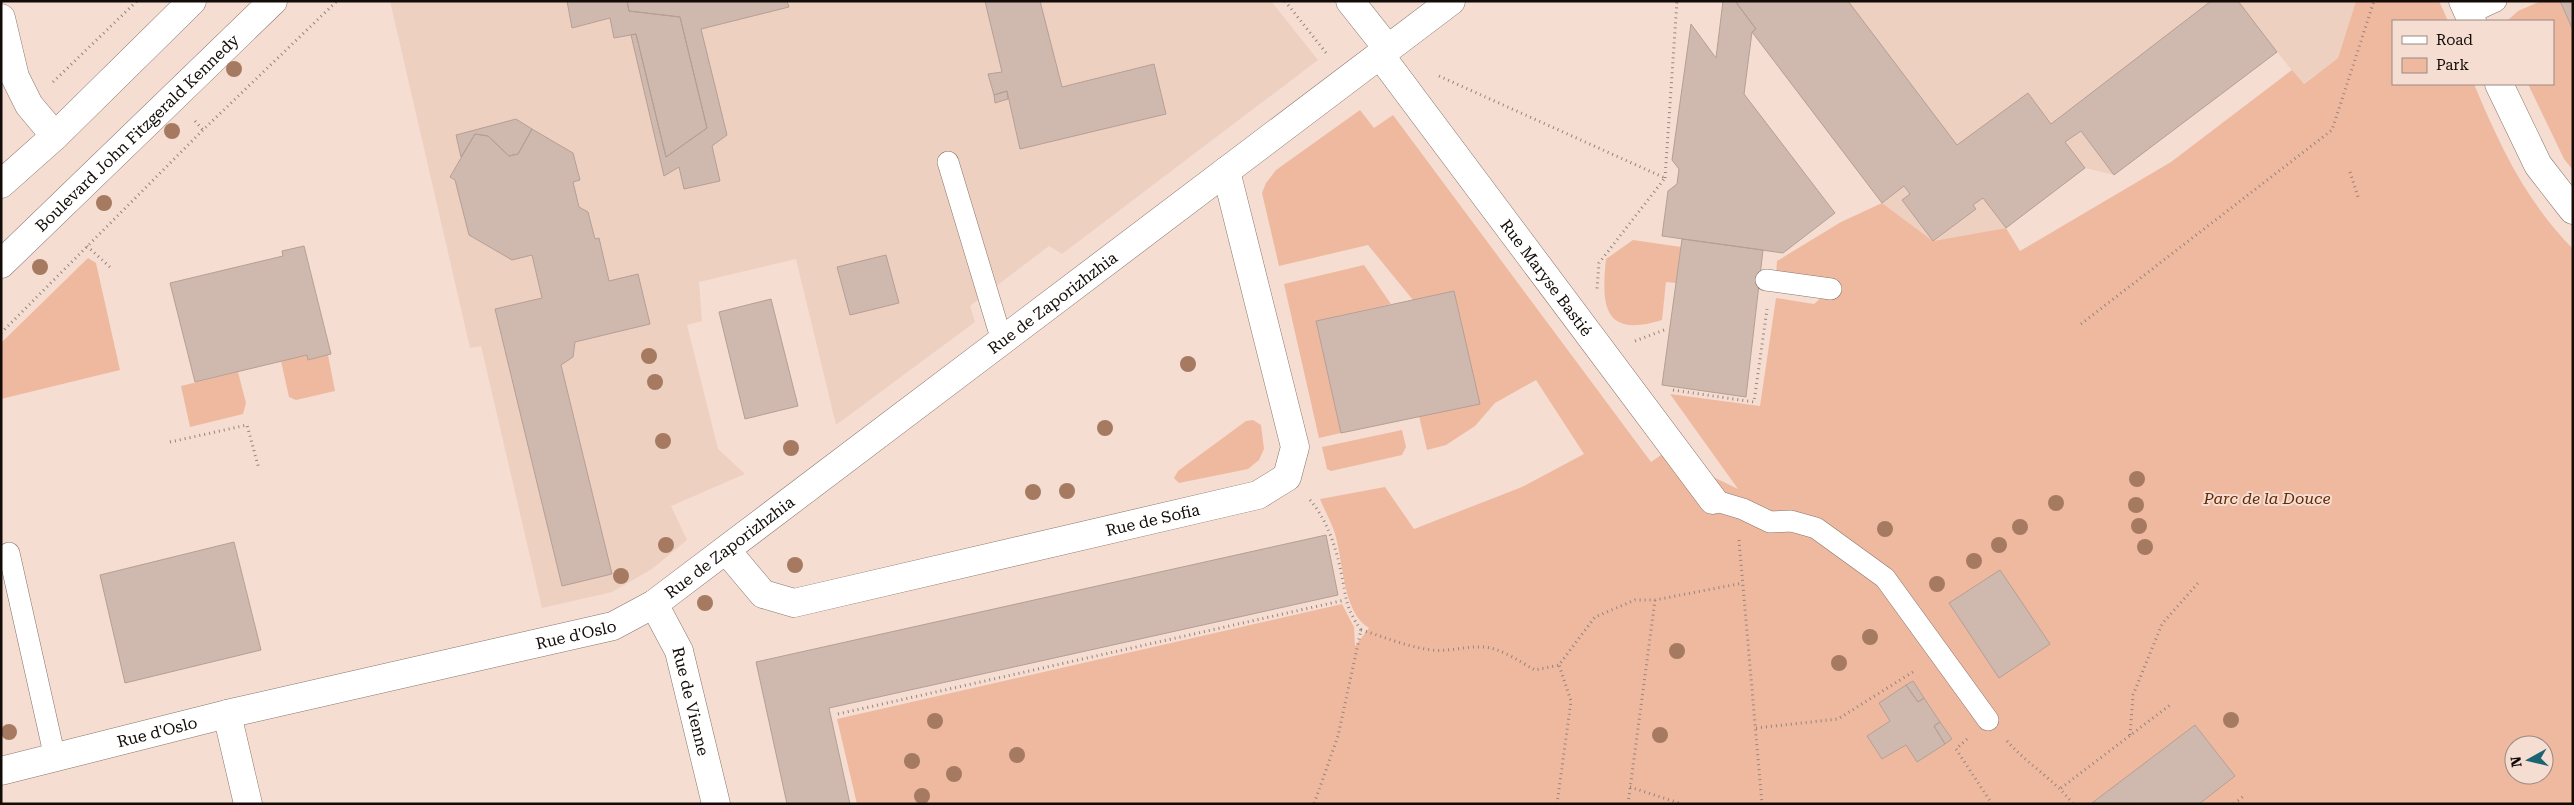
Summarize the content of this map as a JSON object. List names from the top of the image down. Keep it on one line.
{"streets":{"street":["Boulevard John Fitzgerald Kennedy","Rue Maryse Bastié","Rue de Zaporizhzhia","Rue de Sofia","Rue d'Oslo","Rue de Vienne"]},"crossings":[["Rue Maryse Bastié","Rue de Zaporizhzhia"],["Rue de Zaporizhzhia","Rue de Sofia"],["Rue de Zaporizhzhia","Rue d'Oslo"],["Rue de Zaporizhzhia","Rue de Vienne"],["Rue d'Oslo","Rue de Vienne"]],"parks":["Parc de la Douce"],"legend":["Road","Park"],"north":"left"}
